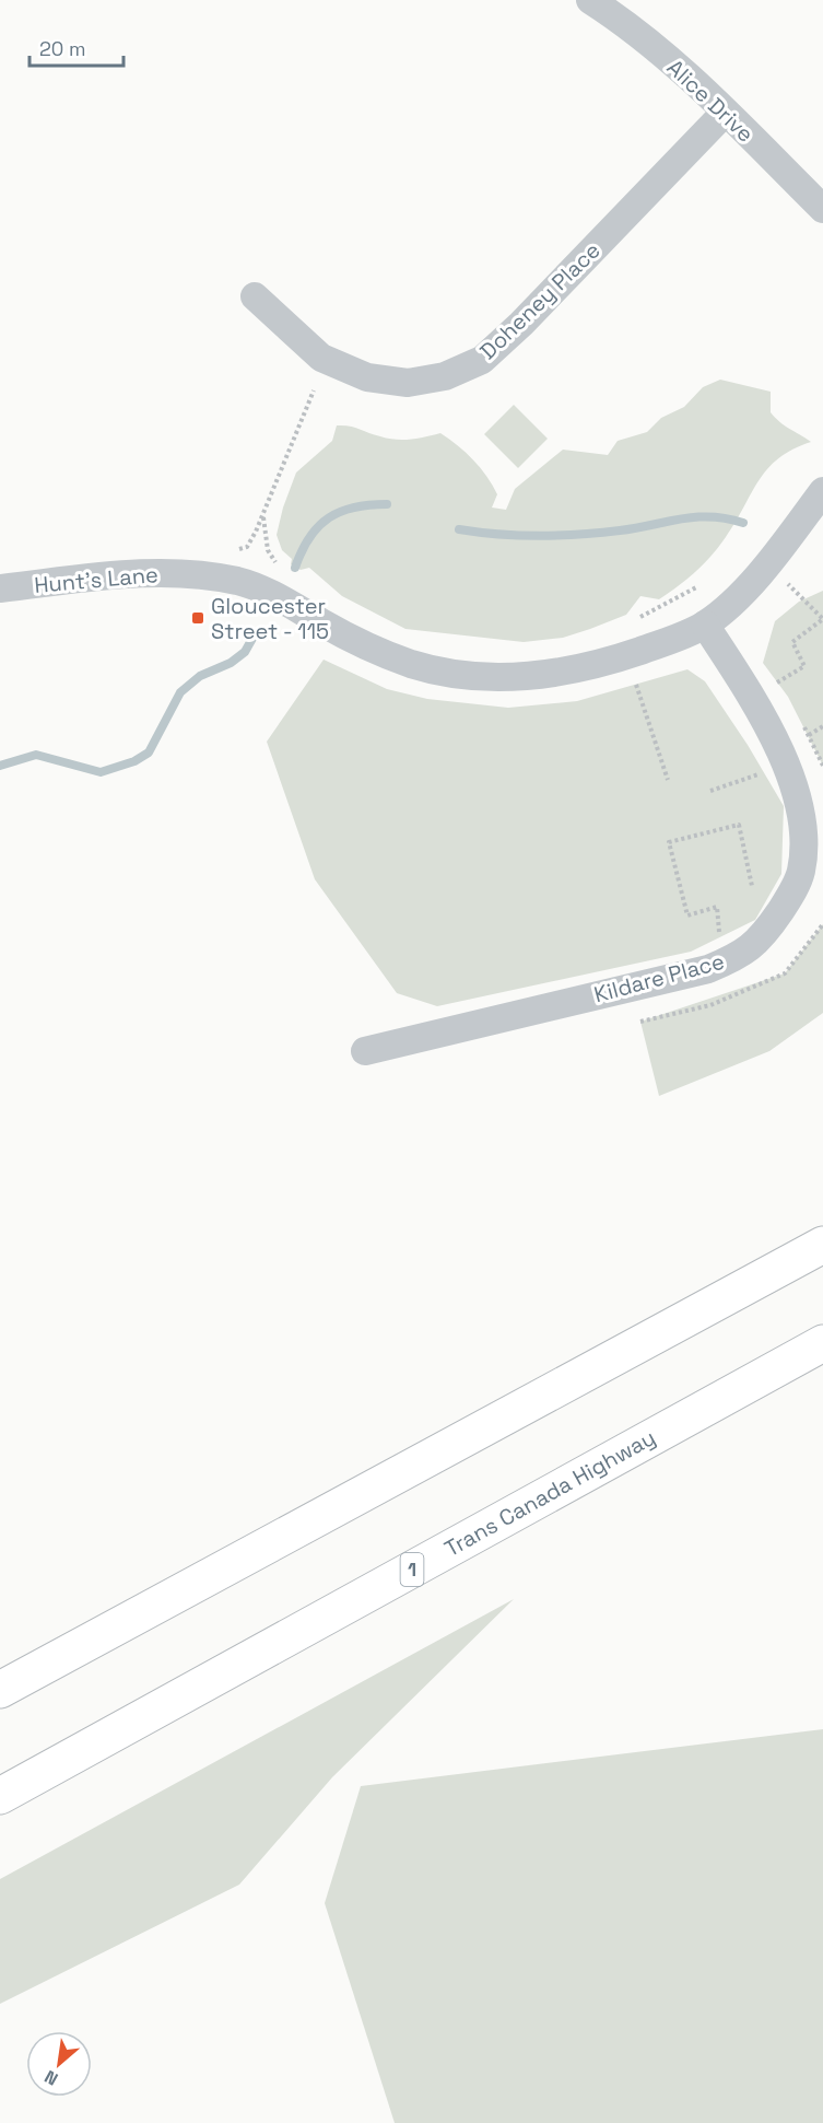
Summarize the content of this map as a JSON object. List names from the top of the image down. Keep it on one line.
{"streets":{"highway":["Trans Canada Highway","1"],"street":["Alice Drive","Doheney Place","Hunt's Lane","Kildare Place"]},"crossings":[["Alice Drive","Doheney Place"],["Hunt's Lane","Kildare Place"]],"places":{"transit":["Gloucester Street - 115"]},"scale_bar":"20 m","north":"bottom left"}
